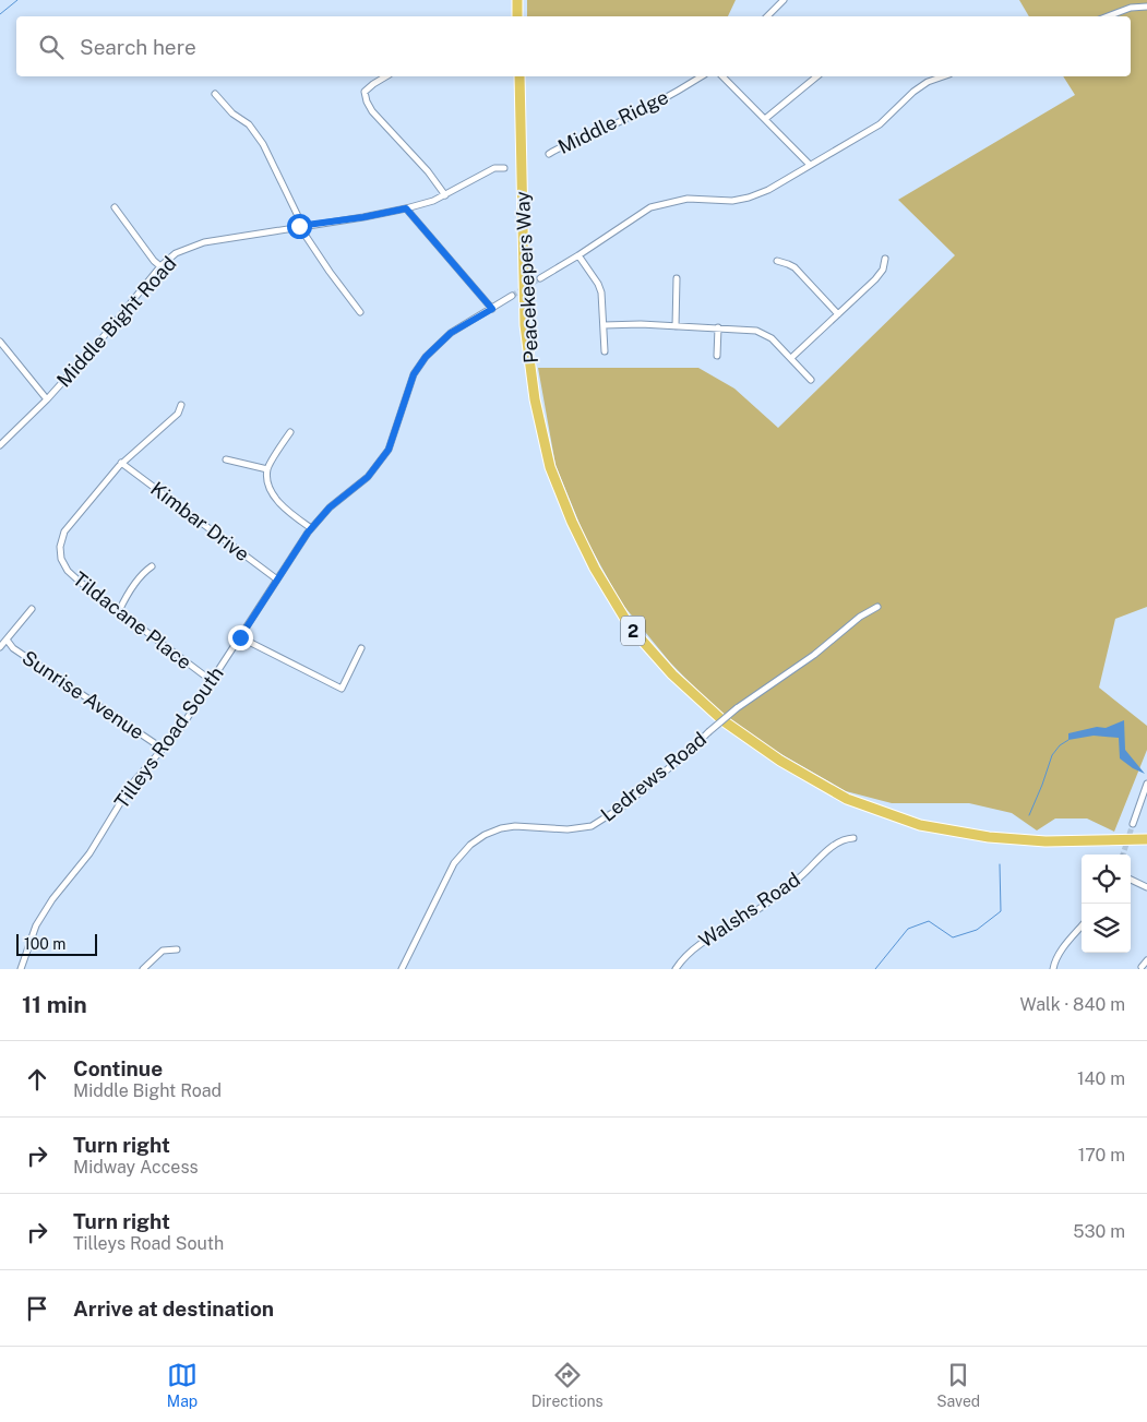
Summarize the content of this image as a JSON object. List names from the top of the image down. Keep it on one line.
{"streets":{"highway":["Peacekeepers Way","2"],"street":["Middle Ridge","Middle Bight Road","Kimbar Drive","Tildacane Place","Sunrise Avenue","Tilleys Road South","Ledrews Road","Walshs Road"]},"crossings":[["Kimbar Drive","Tildacane Place"],["Kimbar Drive","Tilleys Road South"],["Tildacane Place","Tilleys Road South"],["Sunrise Avenue","Tilleys Road South"]],"scale_bar":"100 m","page":{"search":"Search here","scale":"100 m","heading":["11 min","Walk · 840 m"],"list":[["Continue","Middle Bight Road","140 m"],["Turn right","Midway Access","170 m"],["Turn right","Tilleys Road South","530 m"],"Arrive at destination"],"nav":["Map","Directions","Saved"]}}
